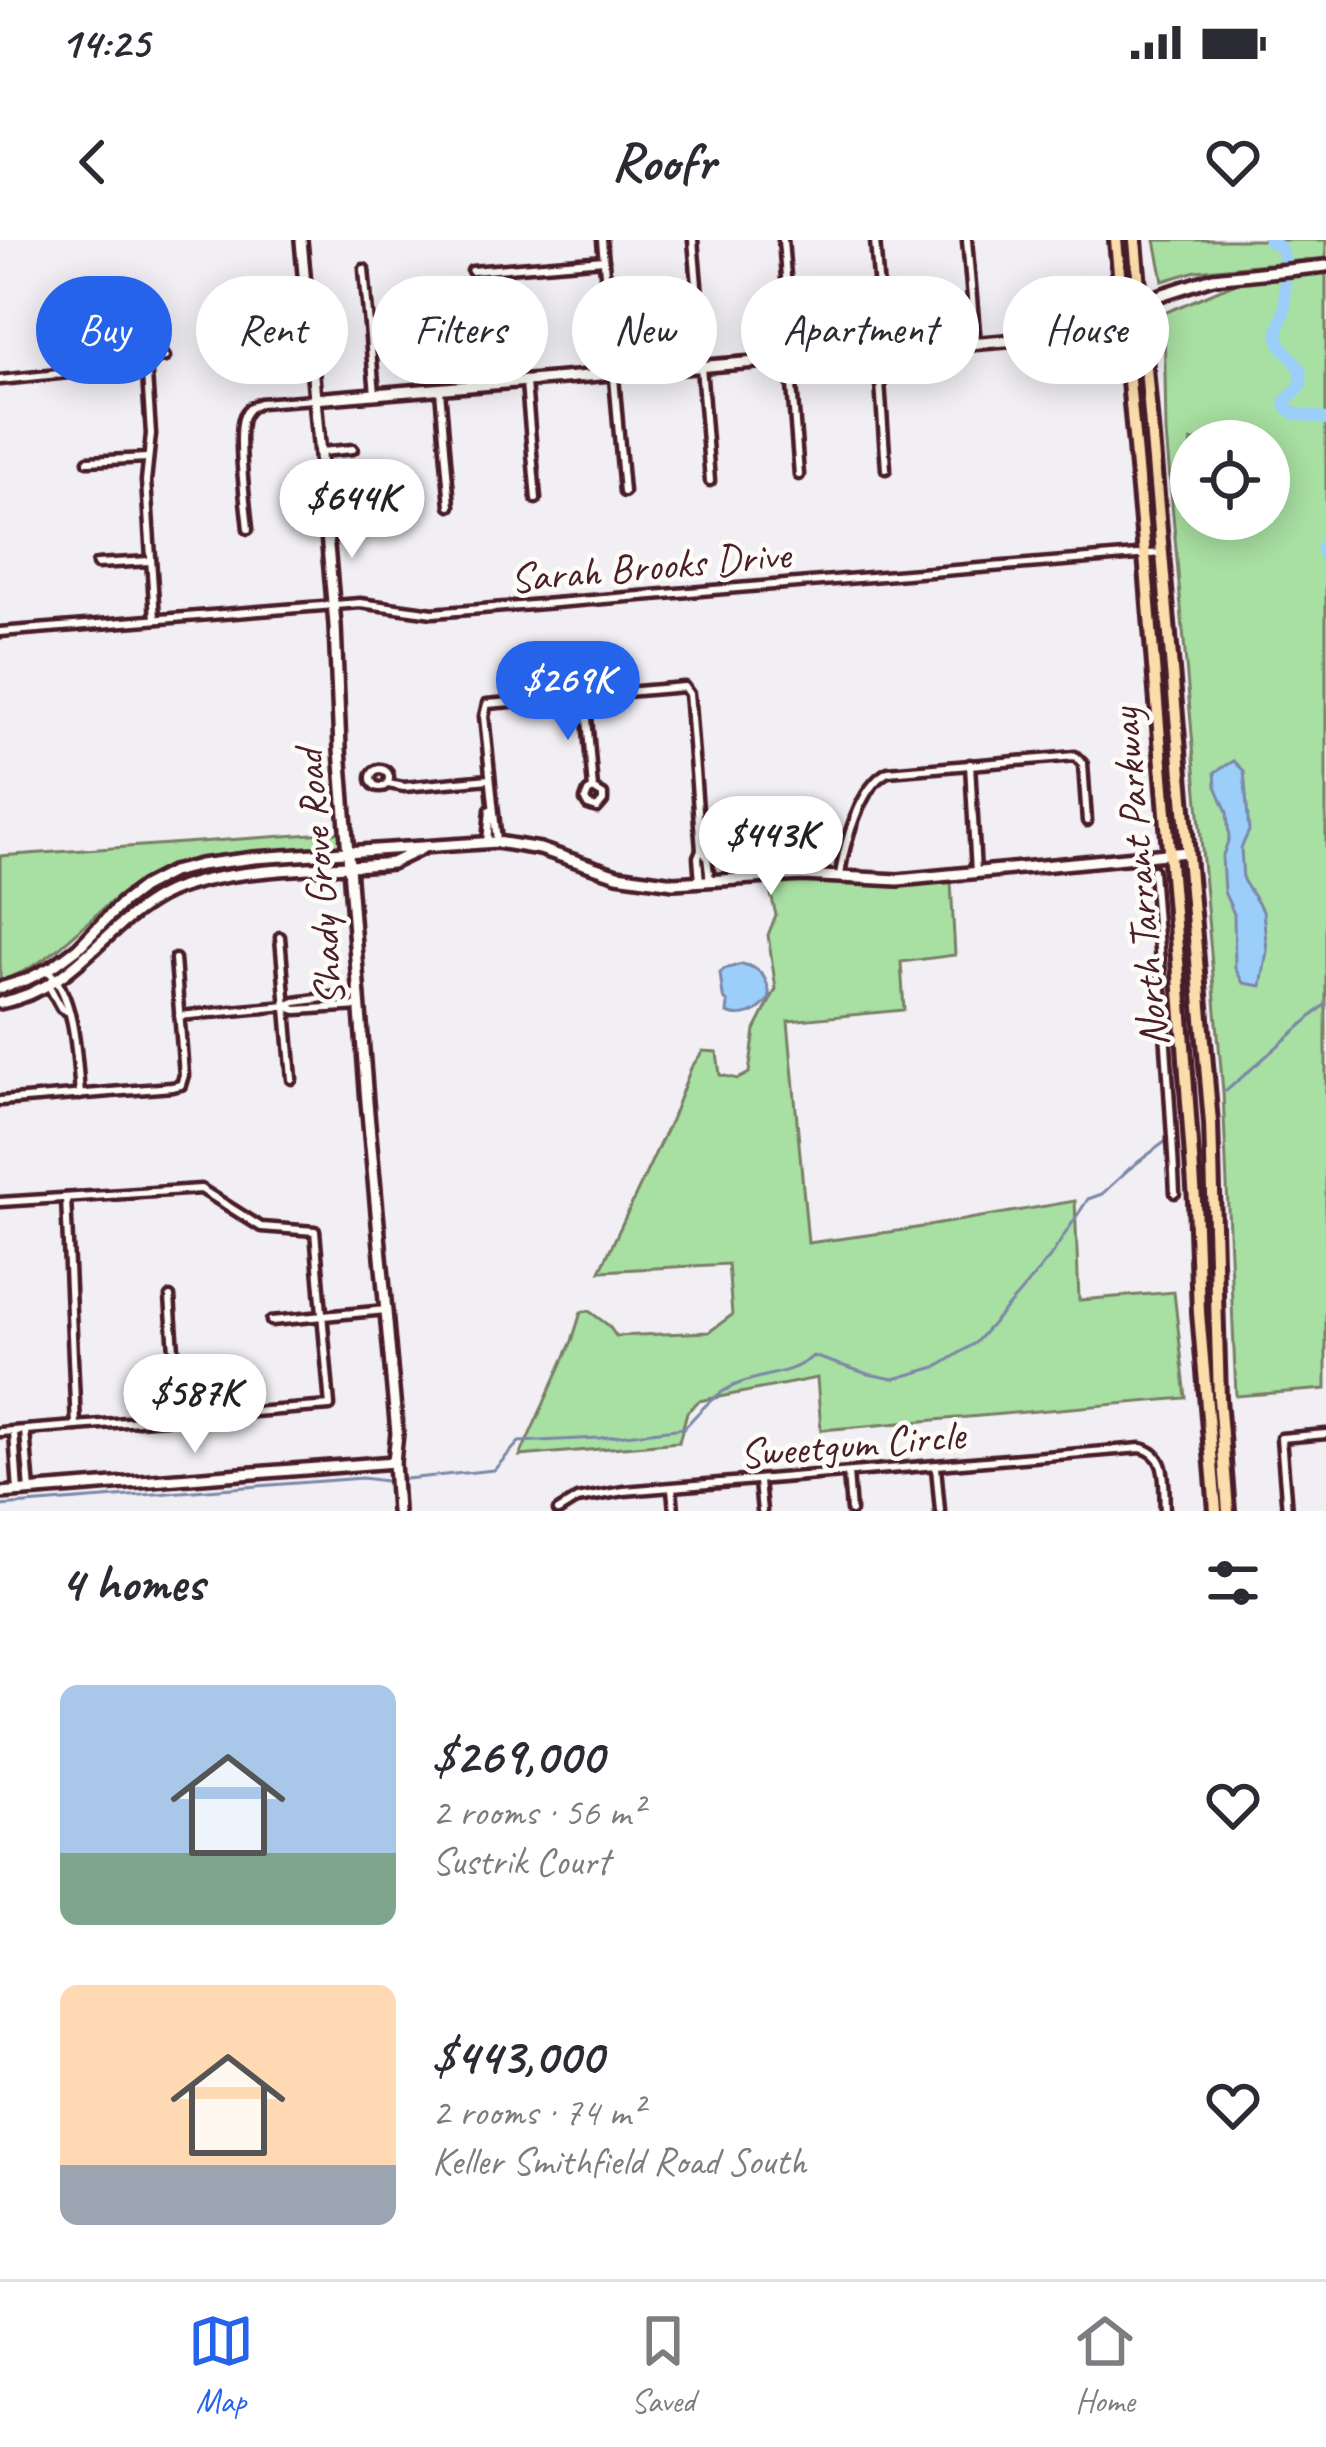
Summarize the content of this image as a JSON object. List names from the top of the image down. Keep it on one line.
{"streets":{"main road":["Shady Grove Road","North Tarrant Parkway"],"street":["Sarah Brooks Drive","Sweetgum Circle"]},"crossings":[["Sarah Brooks Drive","Shady Grove Road"],["Sarah Brooks Drive","North Tarrant Parkway"]],"page":{"status":"14:25","header":"Roofr","chip":["Buy","Rent","Filters","New","Apartment","House"],"price":["$644K","$269K","$443K","$587K"],"heading":"4 homes","list":[{"name":"$269,000","note":"2 rooms · 56 m² · Sustrik Court"},{"name":"$443,000","note":"2 rooms · 74 m² · Keller Smithfield Road South"}],"tabs":["Map","Saved","Home"]}}
